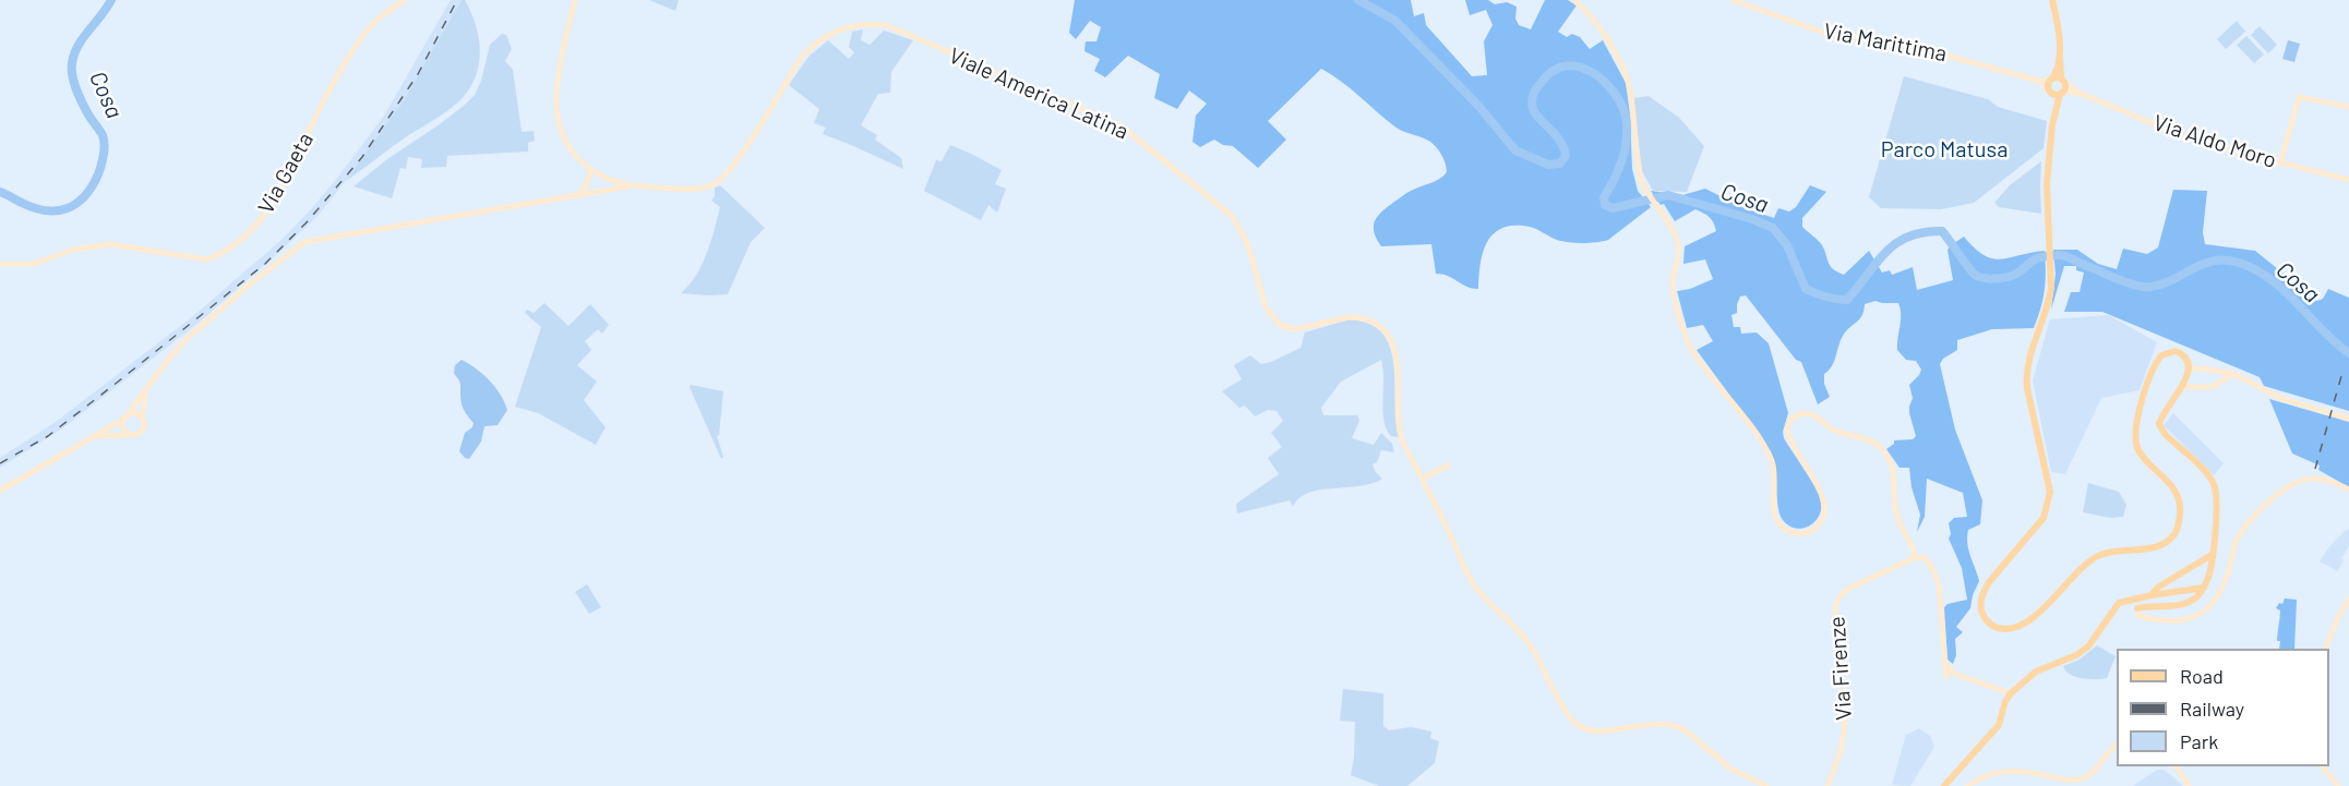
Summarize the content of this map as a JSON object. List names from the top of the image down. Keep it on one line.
{"streets":{"main road":["Via Marittima","Viale America Latina","Via Aldo Moro","Via Gaeta","Via Firenze"]},"crossings":[["Via Marittima","Via Aldo Moro"]],"water":["Cosa"],"parks":["Parco Matusa"],"legend":["Road","Railway","Park"]}
